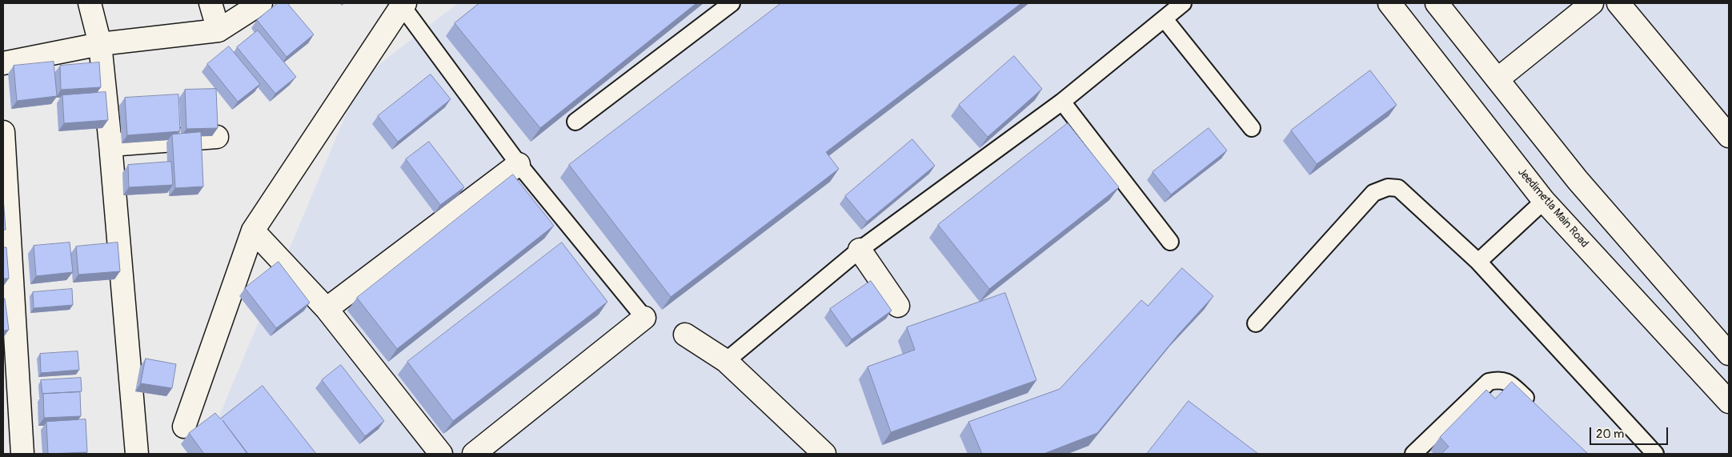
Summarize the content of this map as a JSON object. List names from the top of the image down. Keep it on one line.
{"streets":{"street":["Jeedimetla Main Road"]},"scale_bar":"20 m"}
